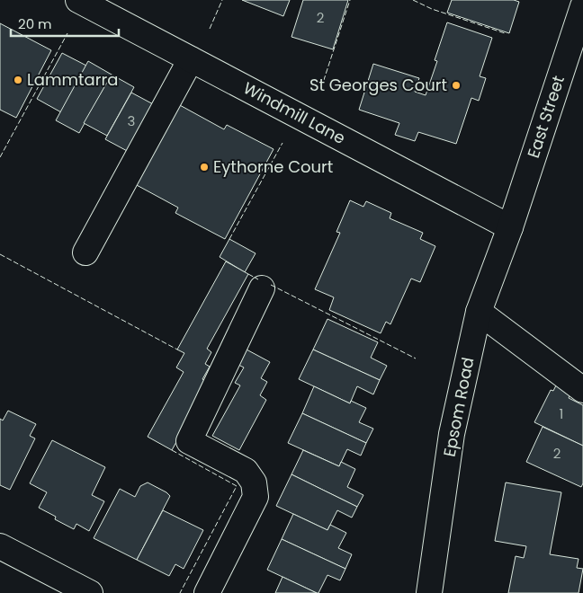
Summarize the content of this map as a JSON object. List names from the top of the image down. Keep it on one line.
{"streets":{"main road":["Windmill Lane","East Street","Epsom Road"]},"crossings":[["Windmill Lane","East Street"],["Windmill Lane","Epsom Road"],["East Street","Epsom Road"]],"places":["Lammtarra","St Georges Court","Eythorne Court"],"house_numbers":["2","3","1","2"],"scale_bar":"20 m"}
